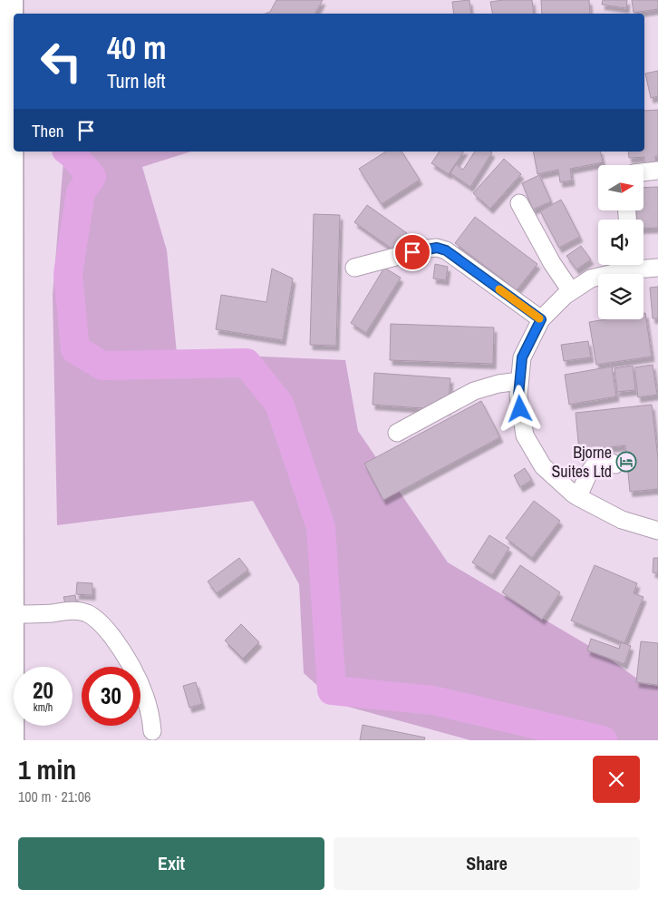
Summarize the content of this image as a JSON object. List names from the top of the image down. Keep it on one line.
{"places":{"hotel":["Bjorne Suites Ltd"]},"north":"right","page":{"turn":["40 m","Turn left"],"then":"Then","speed":"20 km/h","limit":"30","heading":["1 min","100 m · 21:06"],"buttons":["Exit","Share"]}}
